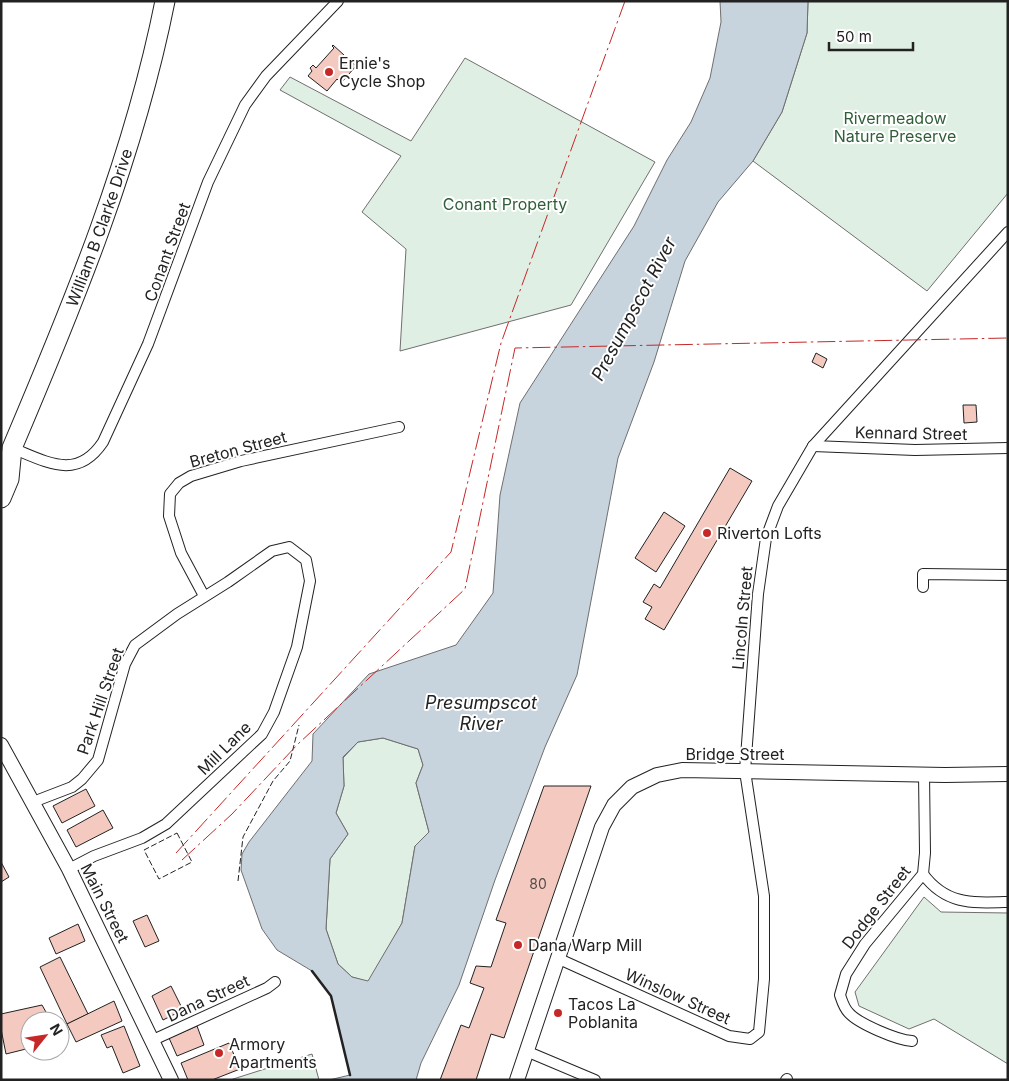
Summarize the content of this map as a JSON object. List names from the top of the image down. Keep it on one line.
{"streets":{"highway":["William B Clarke Drive"],"street":["Conant Street","Kennard Street","Breton Street","Lincoln Street","Park Hill Street","Mill Lane","Bridge Street","Main Street","Dodge Street","Winslow Street","Dana Street"]},"crossings":[["William B Clarke Drive","Conant Street"],["Kennard Street","Lincoln Street"],["Breton Street","Park Hill Street"],["Lincoln Street","Bridge Street"],["Lincoln Street","Winslow Street"],["Park Hill Street","Mill Lane"],["Park Hill Street","Main Street"],["Mill Lane","Main Street"],["Bridge Street","Dodge Street"],["Bridge Street","Winslow Street"],["Main Street","Dana Street"]],"water":["Presumpscot River"],"parks":["Rivermeadow Nature Preserve","Conant Property"],"places":["Ernie's Cycle Shop","Riverton Lofts","Dana Warp Mill","Tacos La Poblanita","Armory Apartments"],"house_numbers":["80"],"scale_bar":"50 m","north":"top right"}
